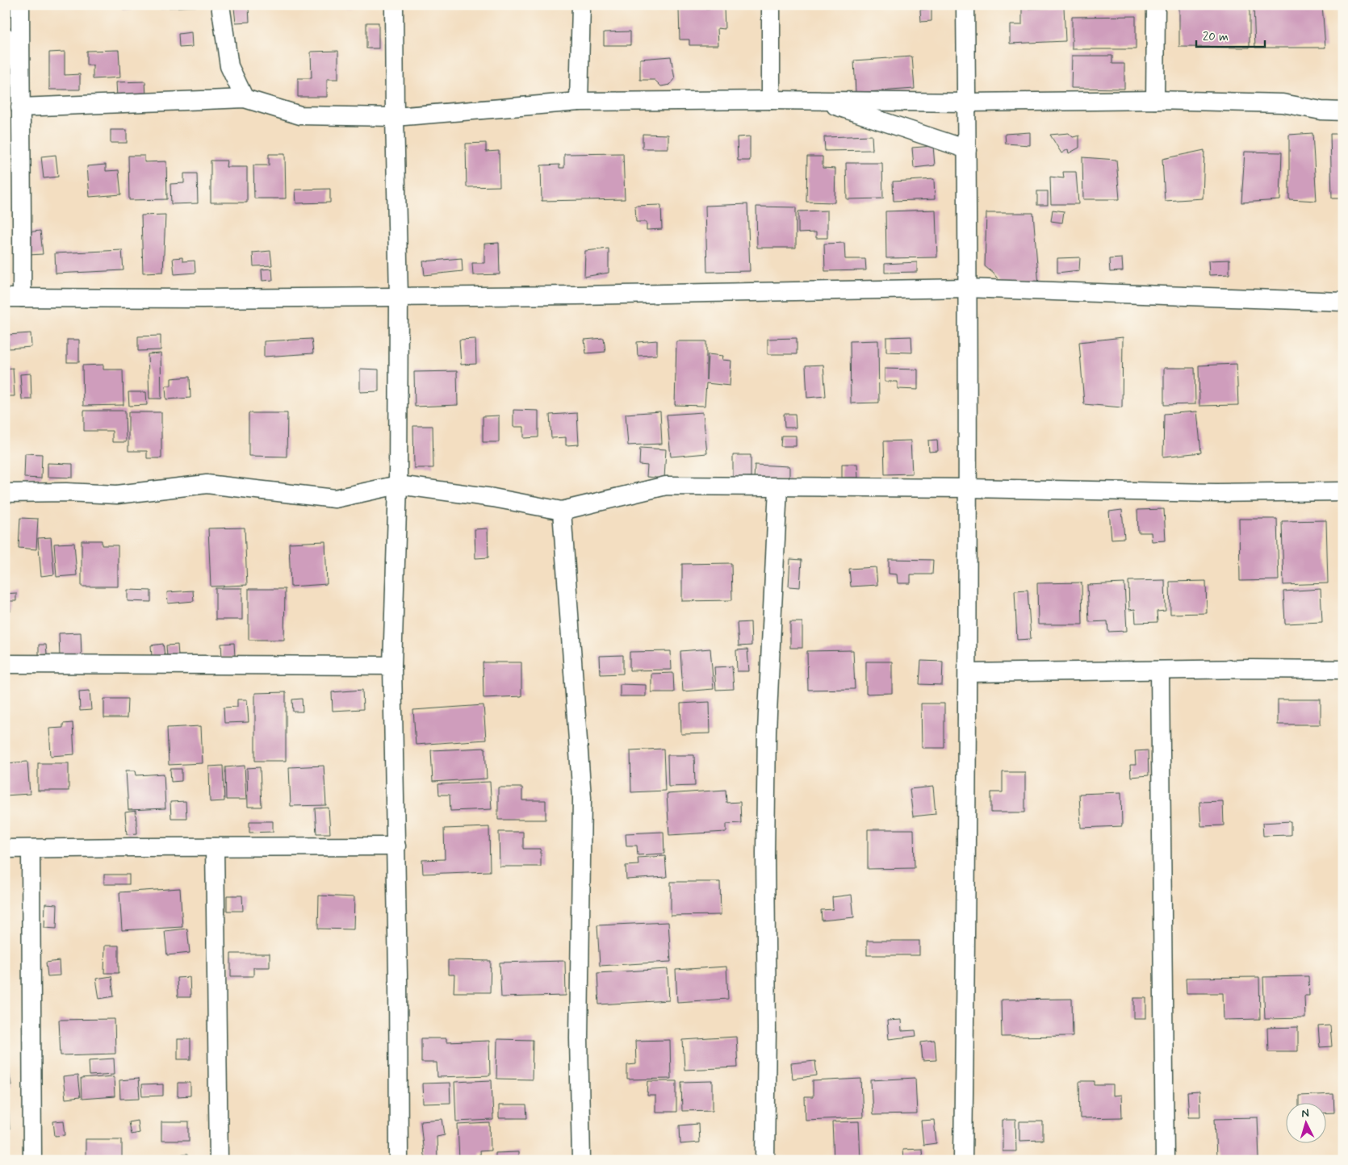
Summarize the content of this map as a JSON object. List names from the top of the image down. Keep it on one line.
{"scale_bar":"20 m","north":"top"}
